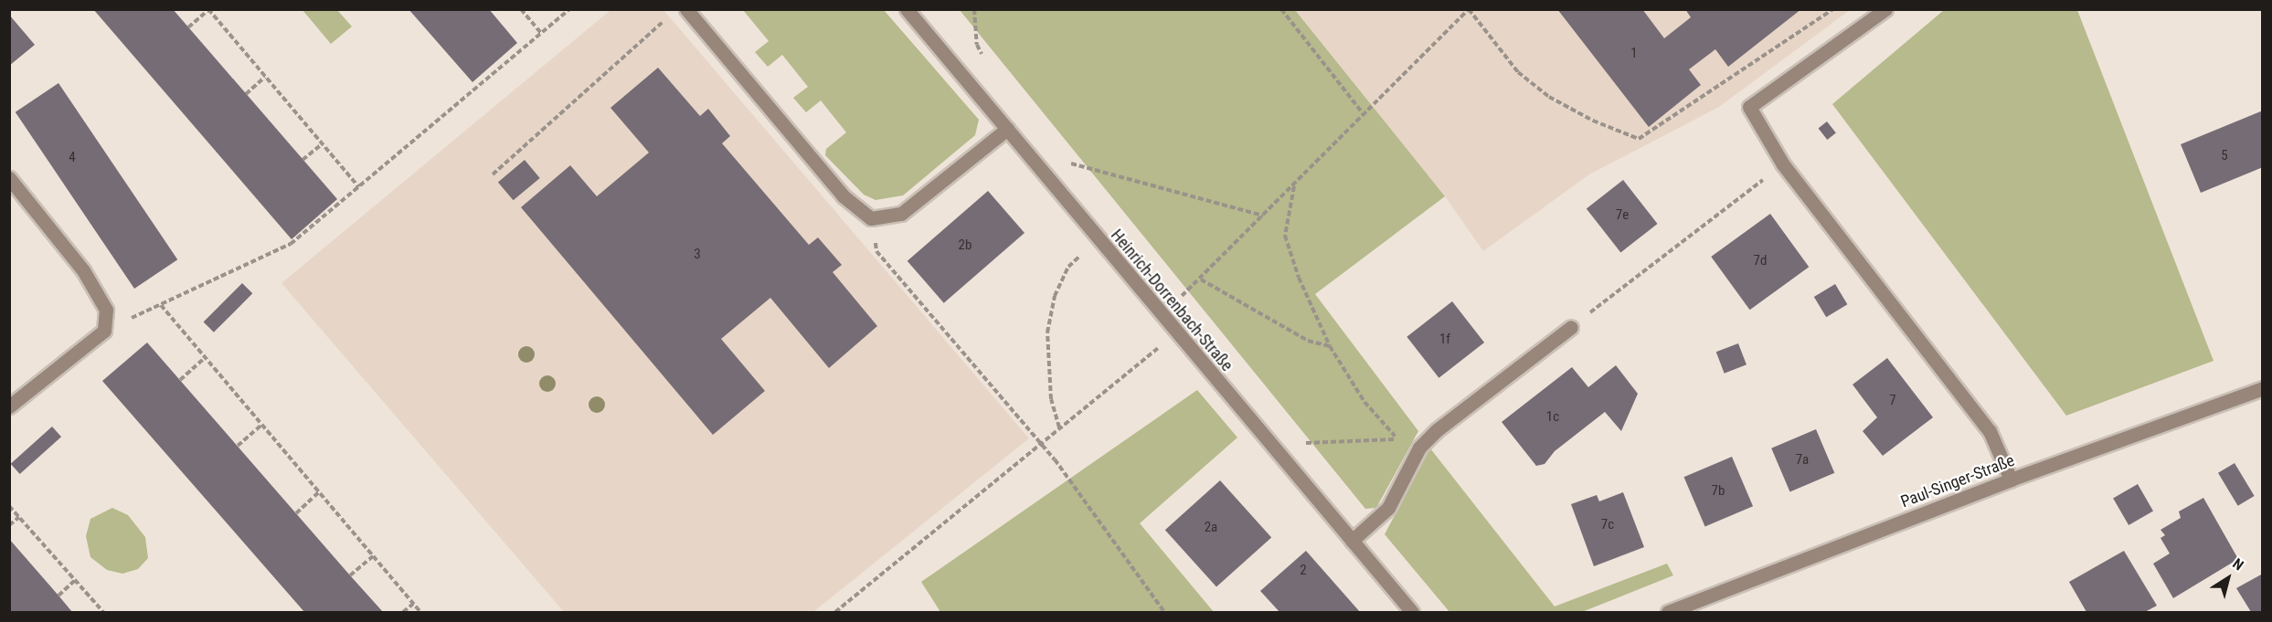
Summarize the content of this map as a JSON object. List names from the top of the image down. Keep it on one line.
{"streets":{"street":["Heinrich-Dorrenbach-Straße","Paul-Singer-Straße"]},"house_numbers":["1","5","4","7e","2b","3","7d","1f","7","1c","7a","7b","7c","2a","2"],"north":"top right"}
